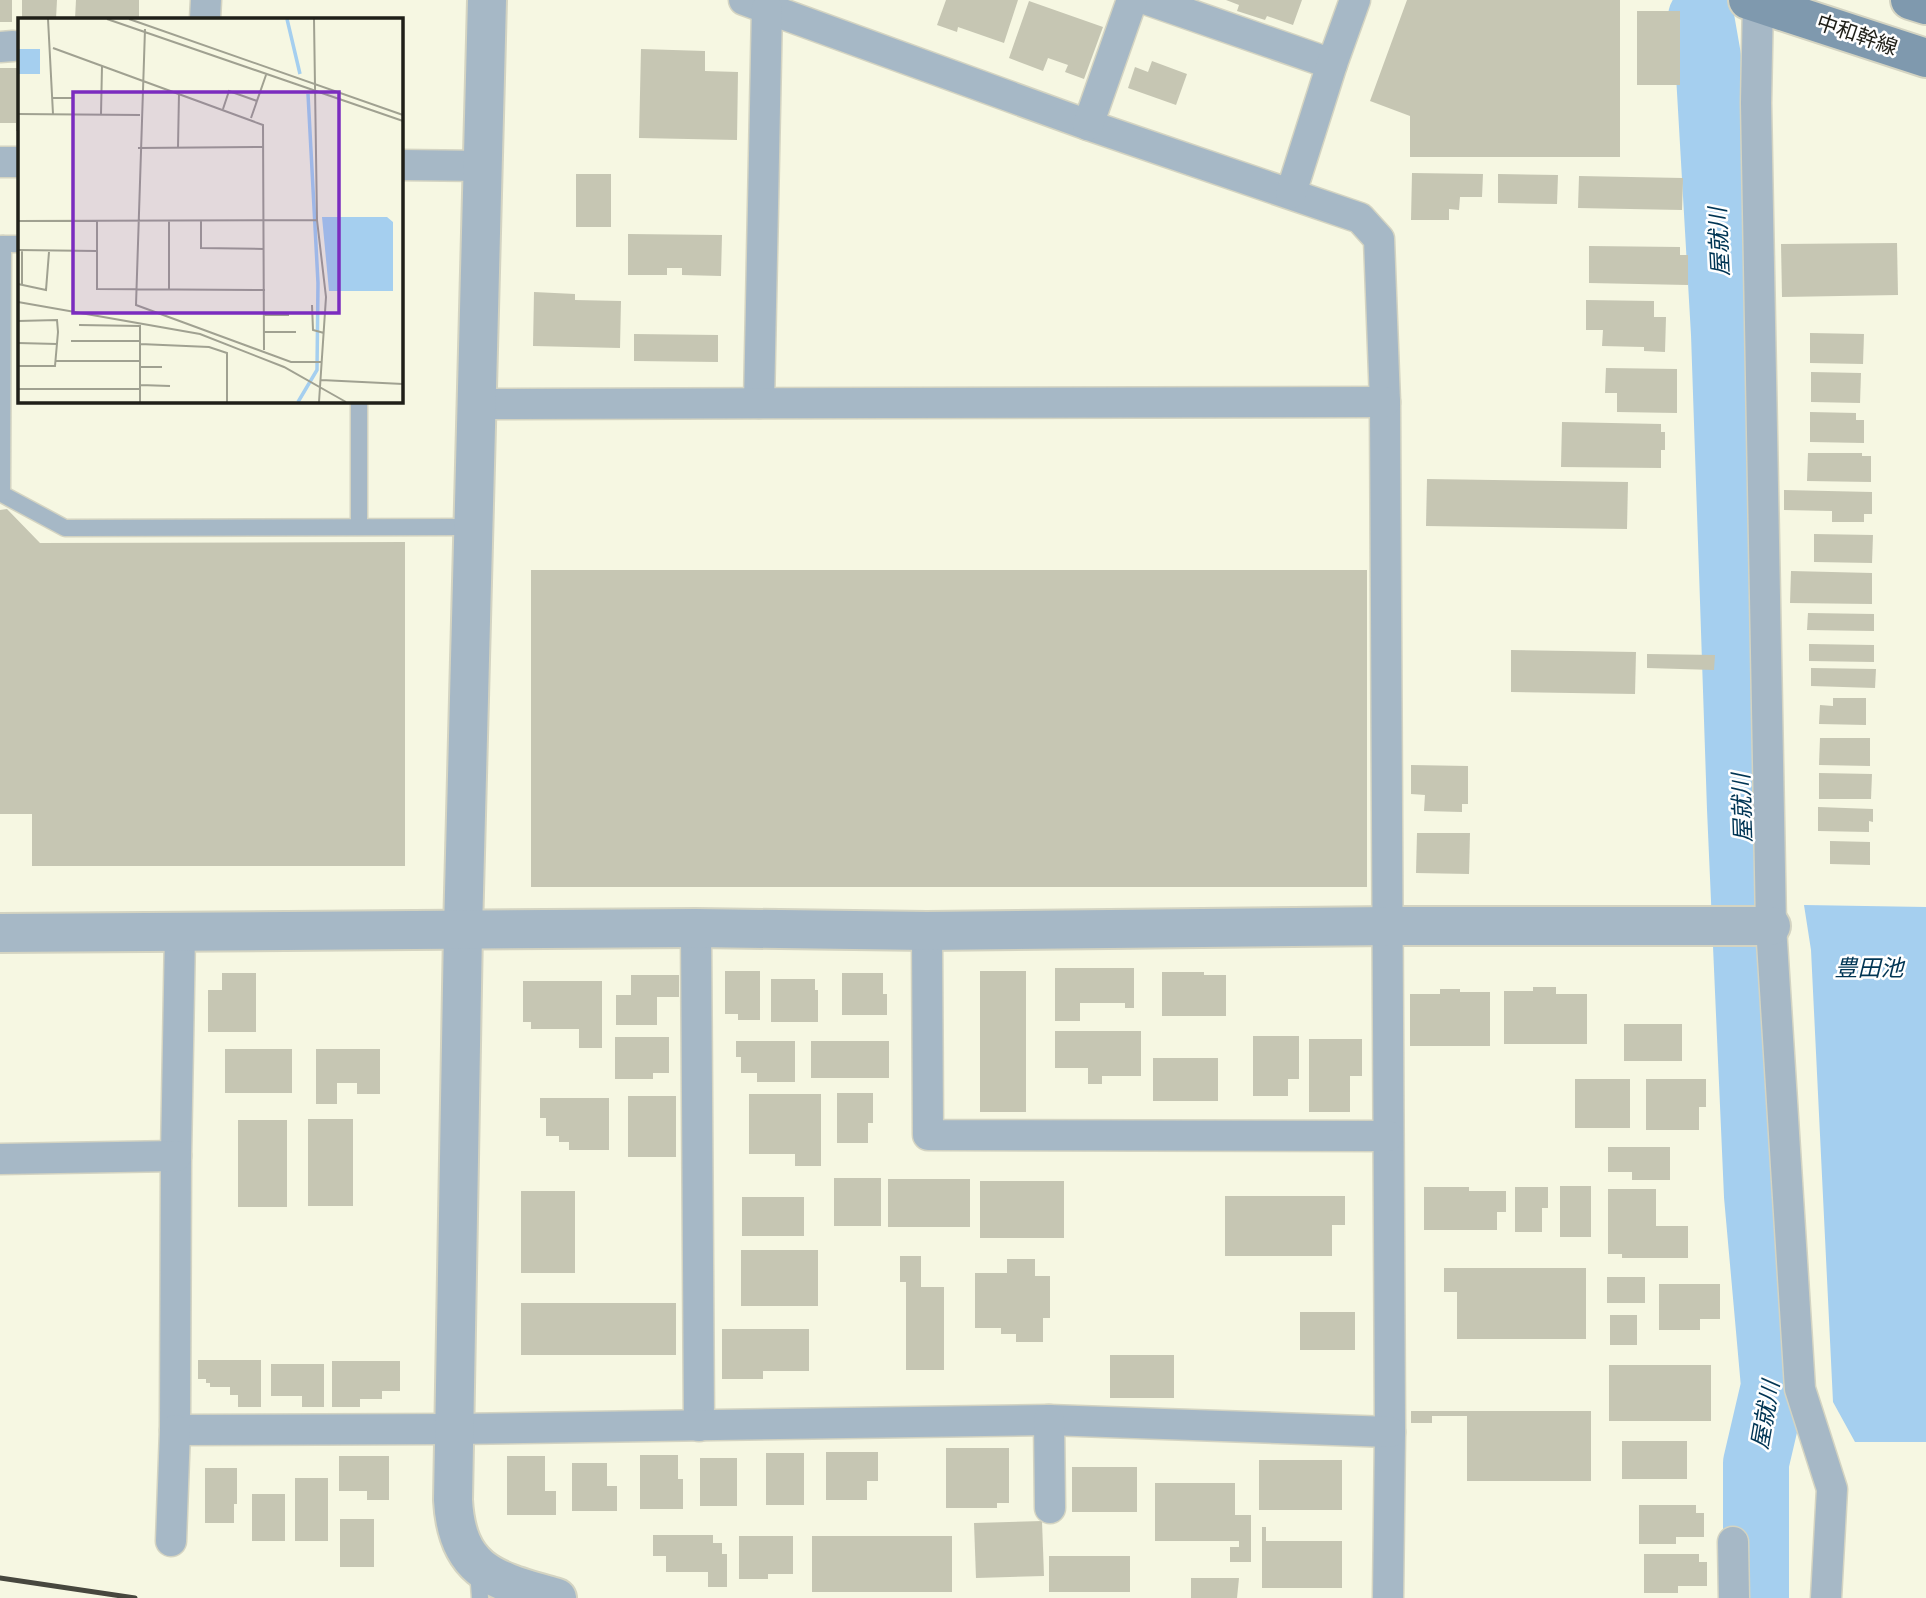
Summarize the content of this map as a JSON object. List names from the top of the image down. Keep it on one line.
{"streets":{"main road":["中和幹線"]},"water":["屋就川","豊田池"]}
